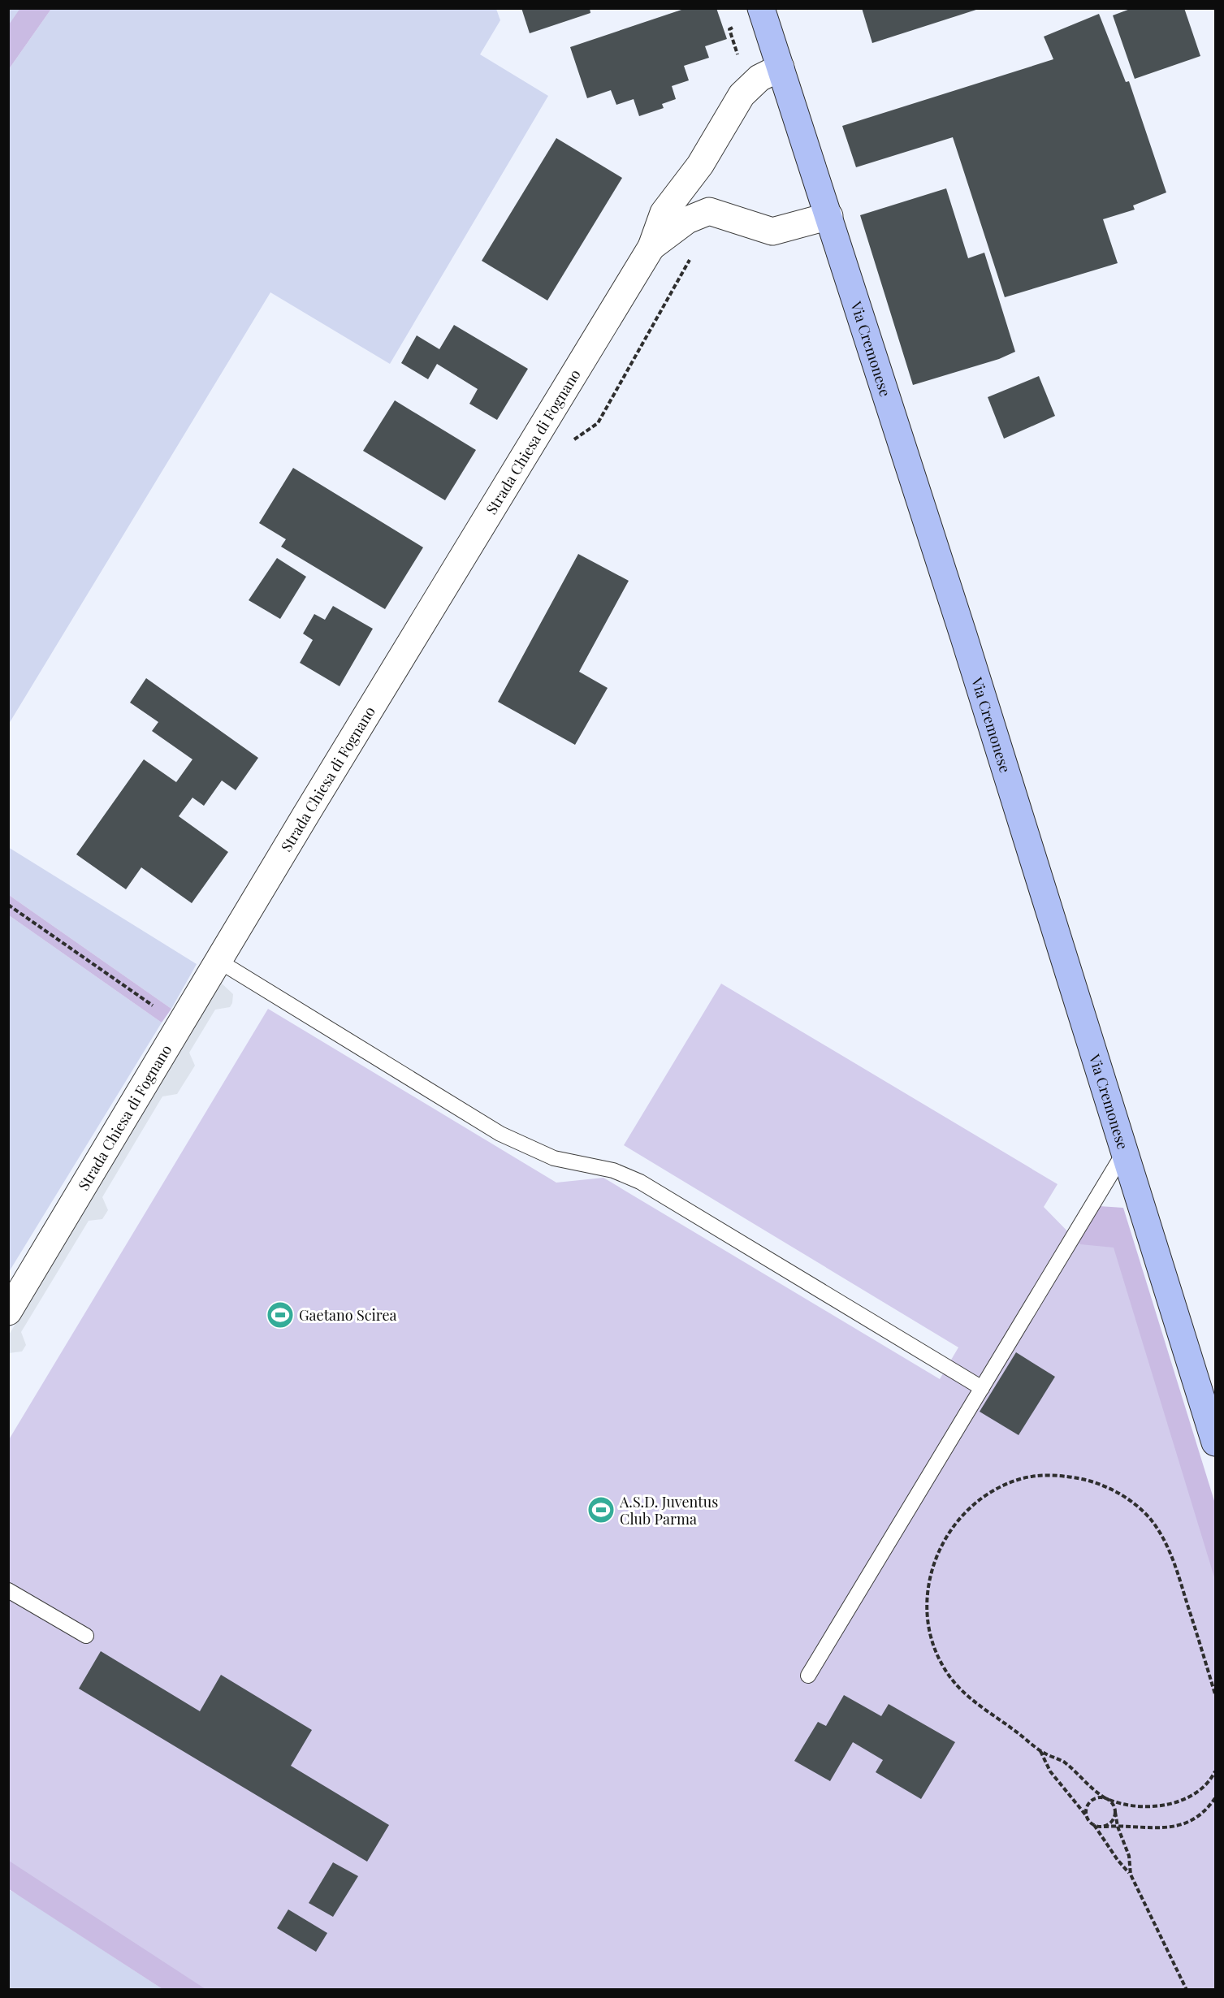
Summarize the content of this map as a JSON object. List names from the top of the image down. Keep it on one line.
{"streets":{"main road":["Via Cremonese"],"street":["Strada Chiesa di Fognano"]},"crossings":[["Via Cremonese","Strada Chiesa di Fognano"]],"places":{"sports":["Gaetano Scirea","A.S.D. Juventus Club Parma"]}}
